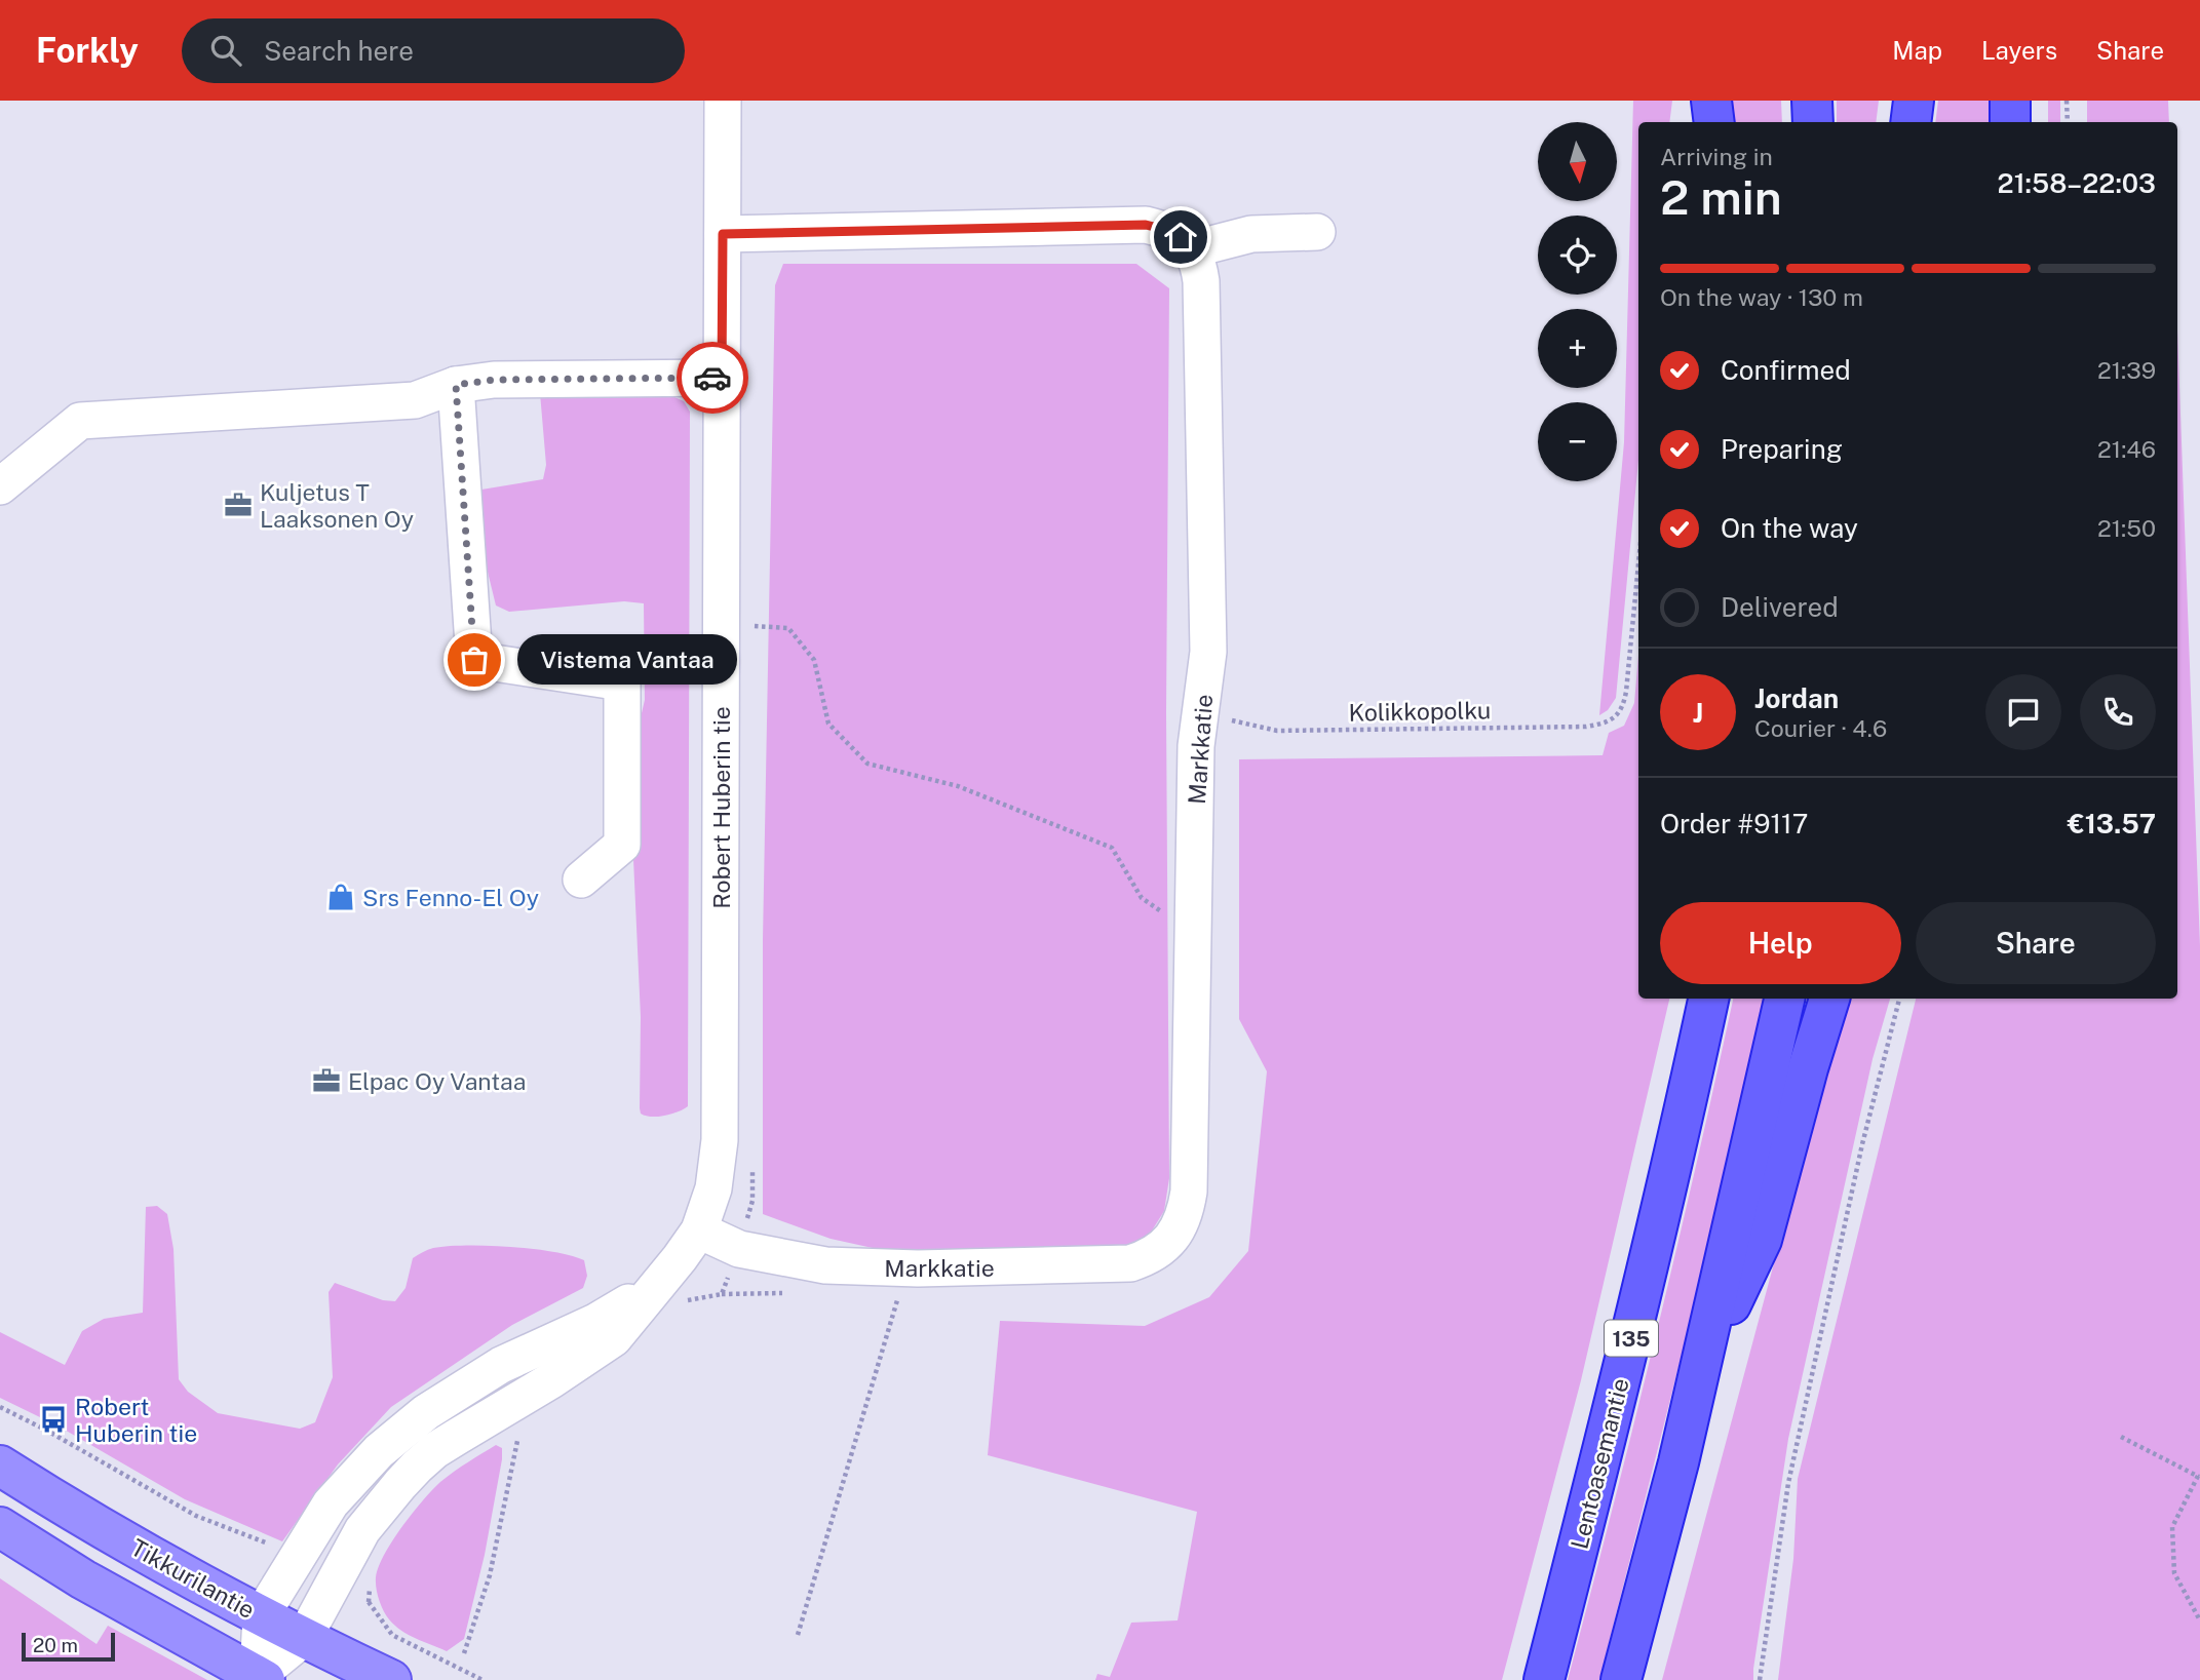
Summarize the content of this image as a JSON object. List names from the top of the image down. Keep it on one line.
{"streets":{"highway":["135","Lentoasemantie"],"main road":["Tikkurilantie"],"street":["Markkatie","Robert Huberin tie"],"path":["Kolikkopolku"]},"crossings":[["Markkatie","Robert Huberin tie"],["Robert Huberin tie","Tikkurilantie"]],"places":{"office":["Kuljetus T Laaksonen Oy","Elpac Oy Vantaa"],"other":["Vistema Vantaa"],"shop":["Srs Fenno-El Oy"],"bus stop":["Robert Huberin tie"]},"scale_bar":"20 m","north":"bottom","page":{"header":"Forkly","search":"Search here","nav":["Map","Layers","Share"],"map_buttons":["+","−"],"heading":["2 min","Arriving in","21:58–22:03"],"panel":["Jordan","Courier · 4.6","Order #9117","€13.57"],"bar":"On the way · 130 m","list":[["Confirmed","21:39"],["Preparing","21:46"],["On the way","21:50"],"Delivered"],"bubble":"Vistema Vantaa","round":"J","buttons":["Help","Share"],"scale":"20 m"}}
